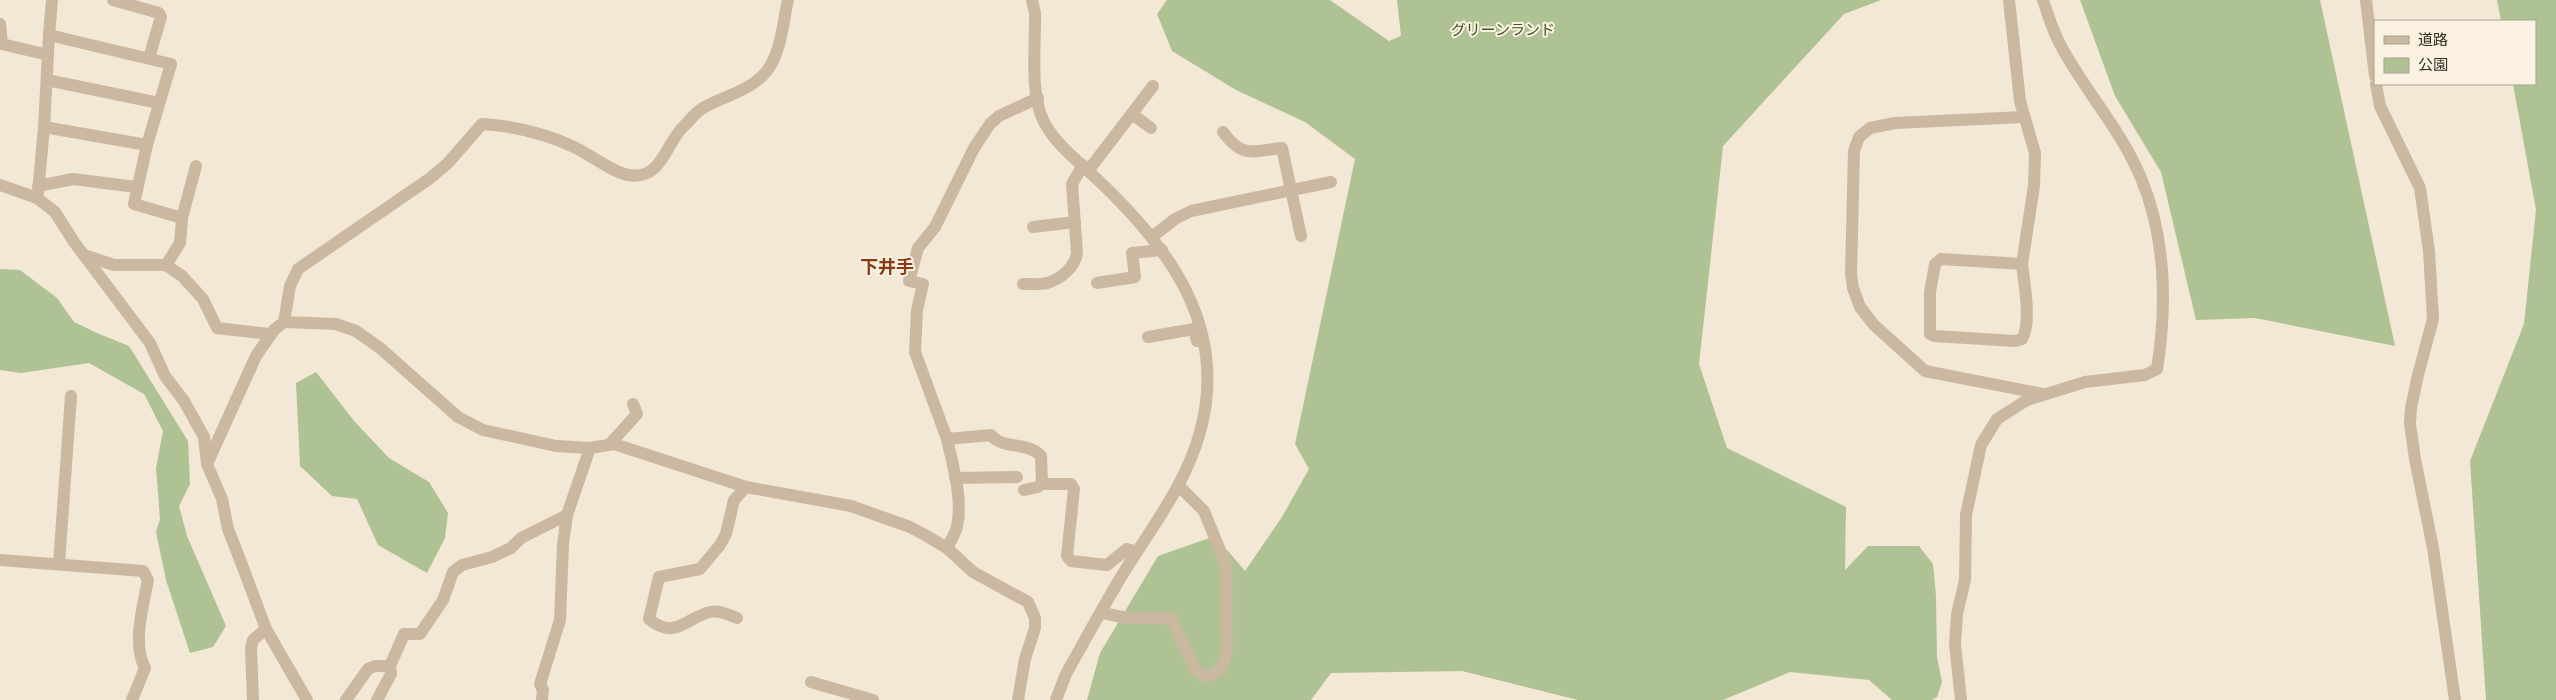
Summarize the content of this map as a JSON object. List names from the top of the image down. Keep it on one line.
{"districts":["下井手"],"parks":["グリーンランド"],"legend":["道路","公園"]}
